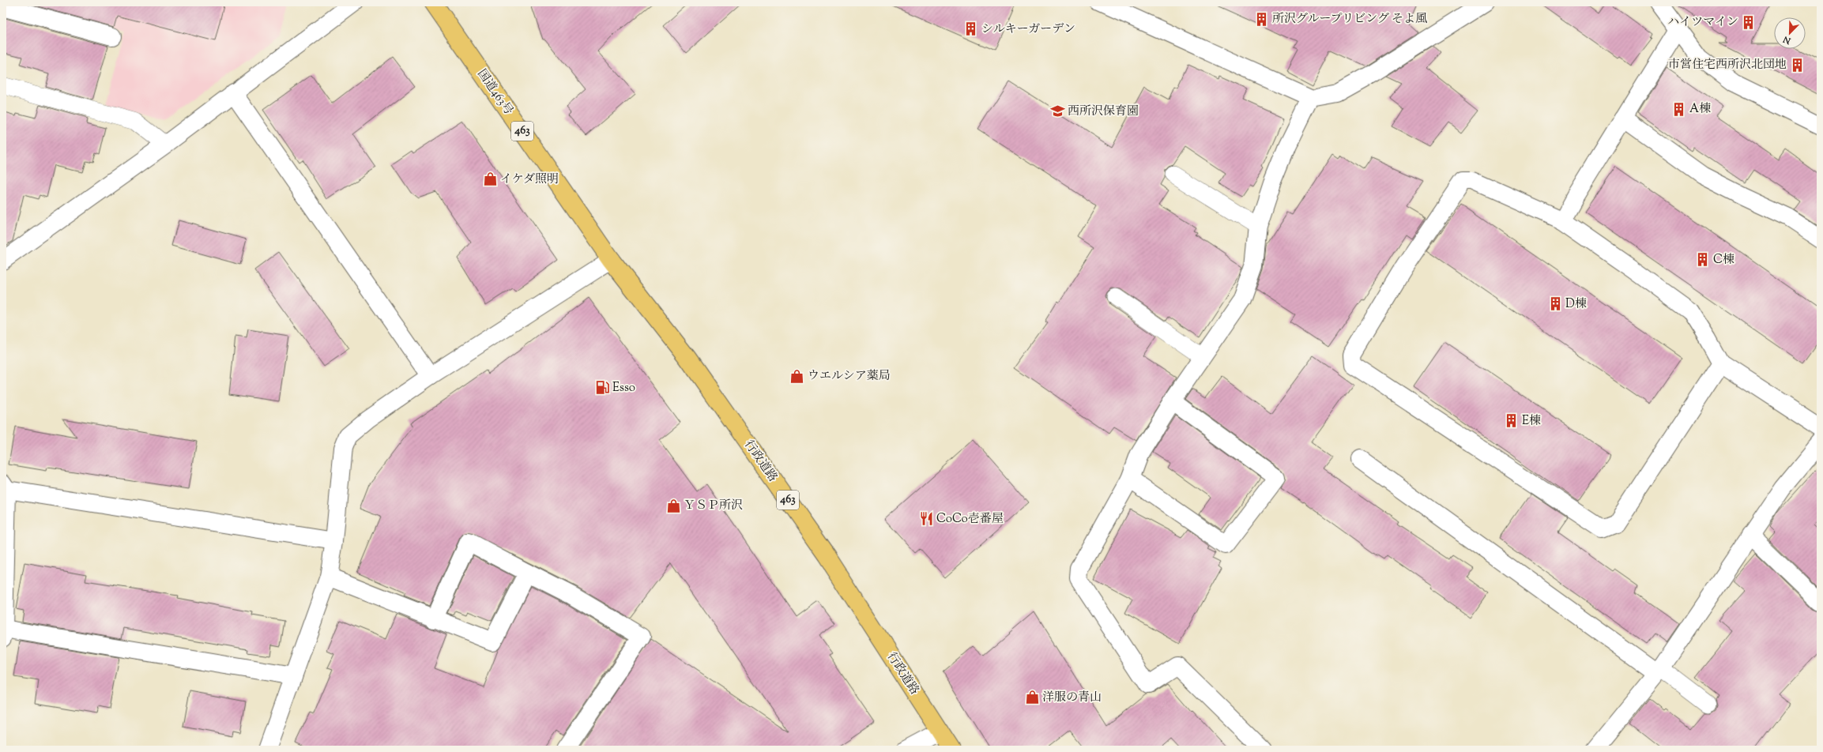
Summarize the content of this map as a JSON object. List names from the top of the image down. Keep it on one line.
{"streets":{"highway":["国道463号","463","行政道路"]},"crossings":[["国道463号","行政道路"]],"places":{"building":["所沢グループリビング そよ風","ハイツマイン","シルキーガーデン","市営住宅西所沢北団地","A棟","C棟","D棟","E棟"],"school or university":["西所沢保育園"],"shop":["イケダ照明","ウエルシア薬局","ＹＳＰ所沢","洋服の青山"],"fuel station":["Esso"],"restaurant":["CoCo壱番屋"]},"north":"bottom left"}
